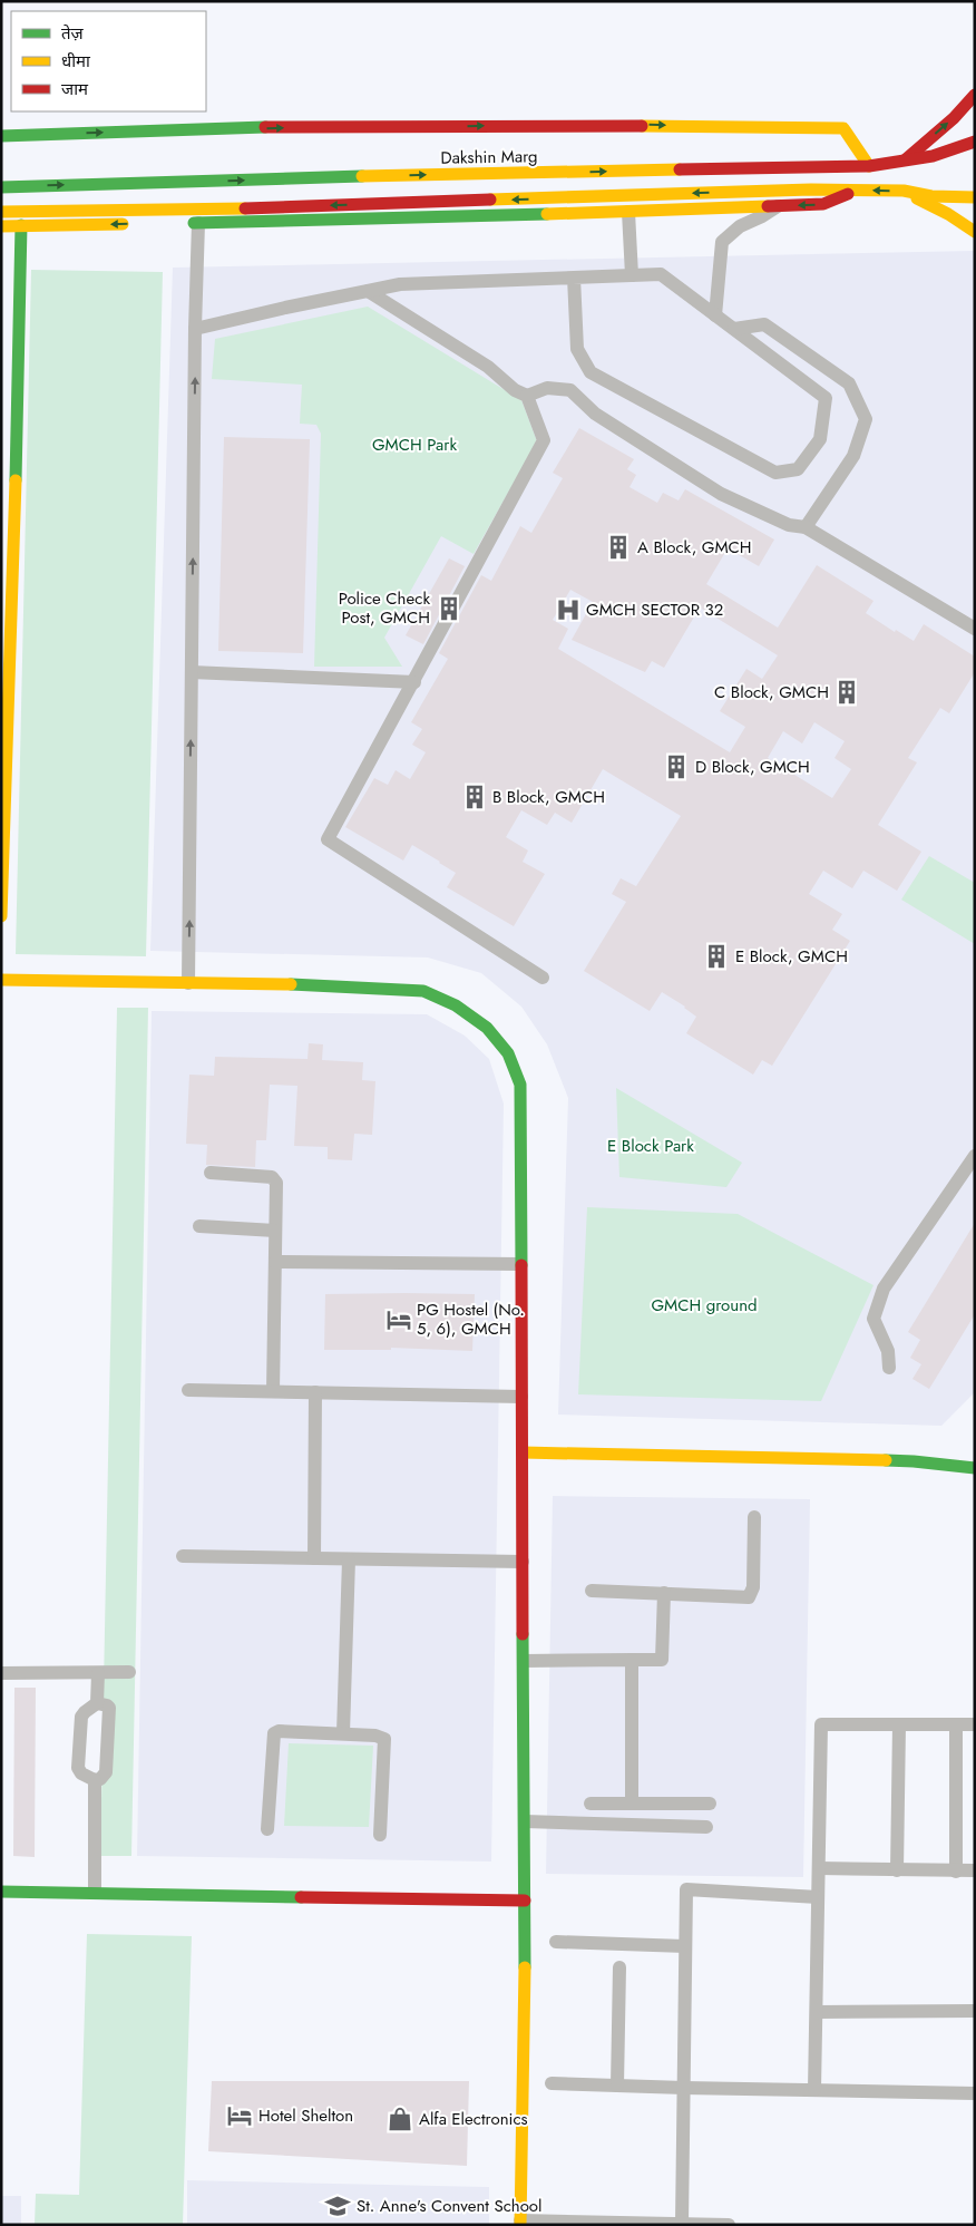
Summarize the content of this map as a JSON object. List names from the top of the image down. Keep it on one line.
{"streets":{"street":["Dakshin Marg"]},"parks":["GMCH Park","E Block Park","GMCH ground"],"places":{"building":["A Block, GMCH","Police Check Post, GMCH","C Block, GMCH","D Block, GMCH","B Block, GMCH","E Block, GMCH"],"hospital":["GMCH SECTOR 32"],"hotel":["PG Hostel (No. 5, 6), GMCH","Hotel Shelton"],"shop":["Alfa Electronics"],"school or university":["St. Anne's Convent School"]},"legend":["तेज़","धीमा","जाम"]}
